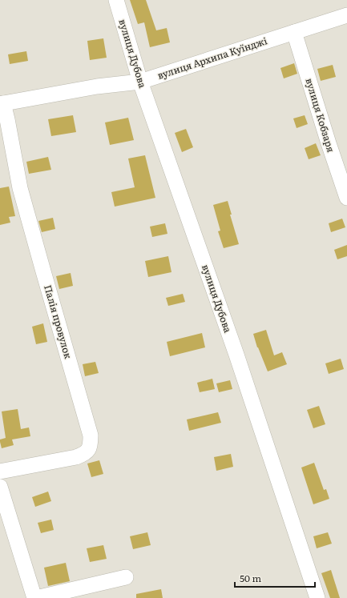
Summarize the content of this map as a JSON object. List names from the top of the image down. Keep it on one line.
{"streets":{"street":["вулиця Дубова","вулиця Архипа Куїнджі","вулиця Кобзаря","Палія провулок"]},"crossings":[["вулиця Дубова","вулиця Архипа Куїнджі"],["вулиця Архипа Куїнджі","вулиця Кобзаря"],["вулиця Архипа Куїнджі","Палія провулок"]],"scale_bar":"50 m"}
